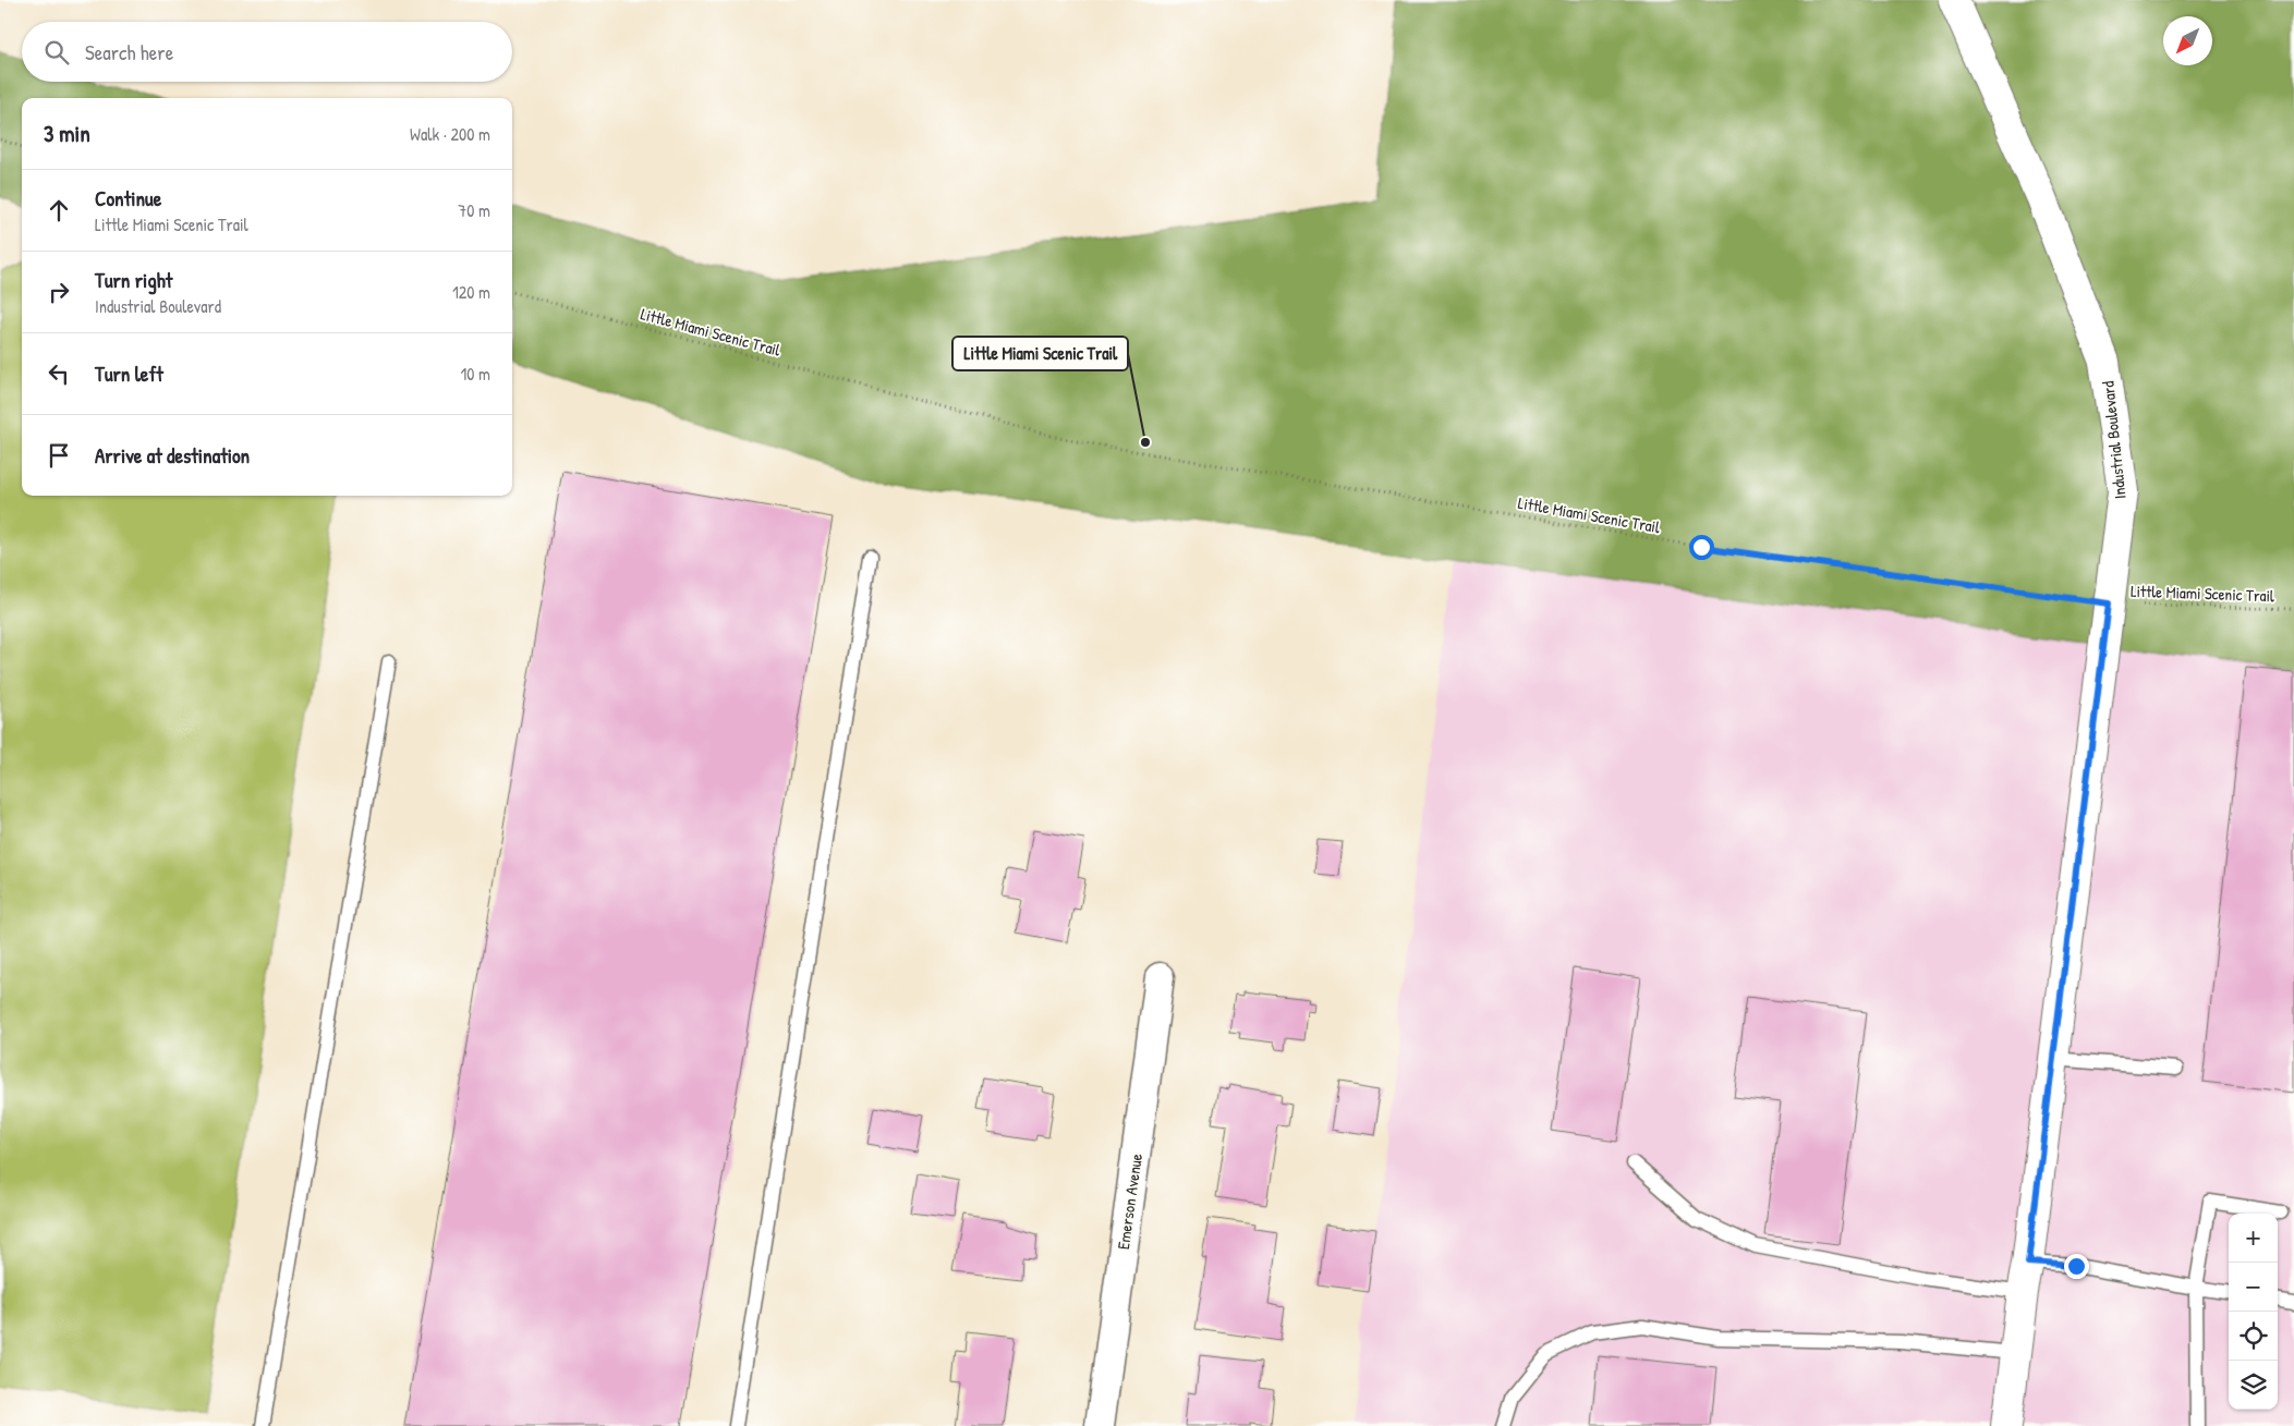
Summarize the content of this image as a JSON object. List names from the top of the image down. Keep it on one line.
{"streets":{"street":["Industrial Boulevard","Emerson Avenue"],"path":["Little Miami Scenic Trail"]},"crossings":[["Little Miami Scenic Trail","Industrial Boulevard"]],"places":["Little Miami Scenic Trail"],"north":"bottom left","page":{"search":"Search here","heading":["3 min","Walk · 200 m"],"list":[["Continue","Little Miami Scenic Trail","70 m"],["Turn right","Industrial Boulevard","120 m"],["Turn left","10 m"],"Arrive at destination"],"map_buttons":["+","−"]}}
